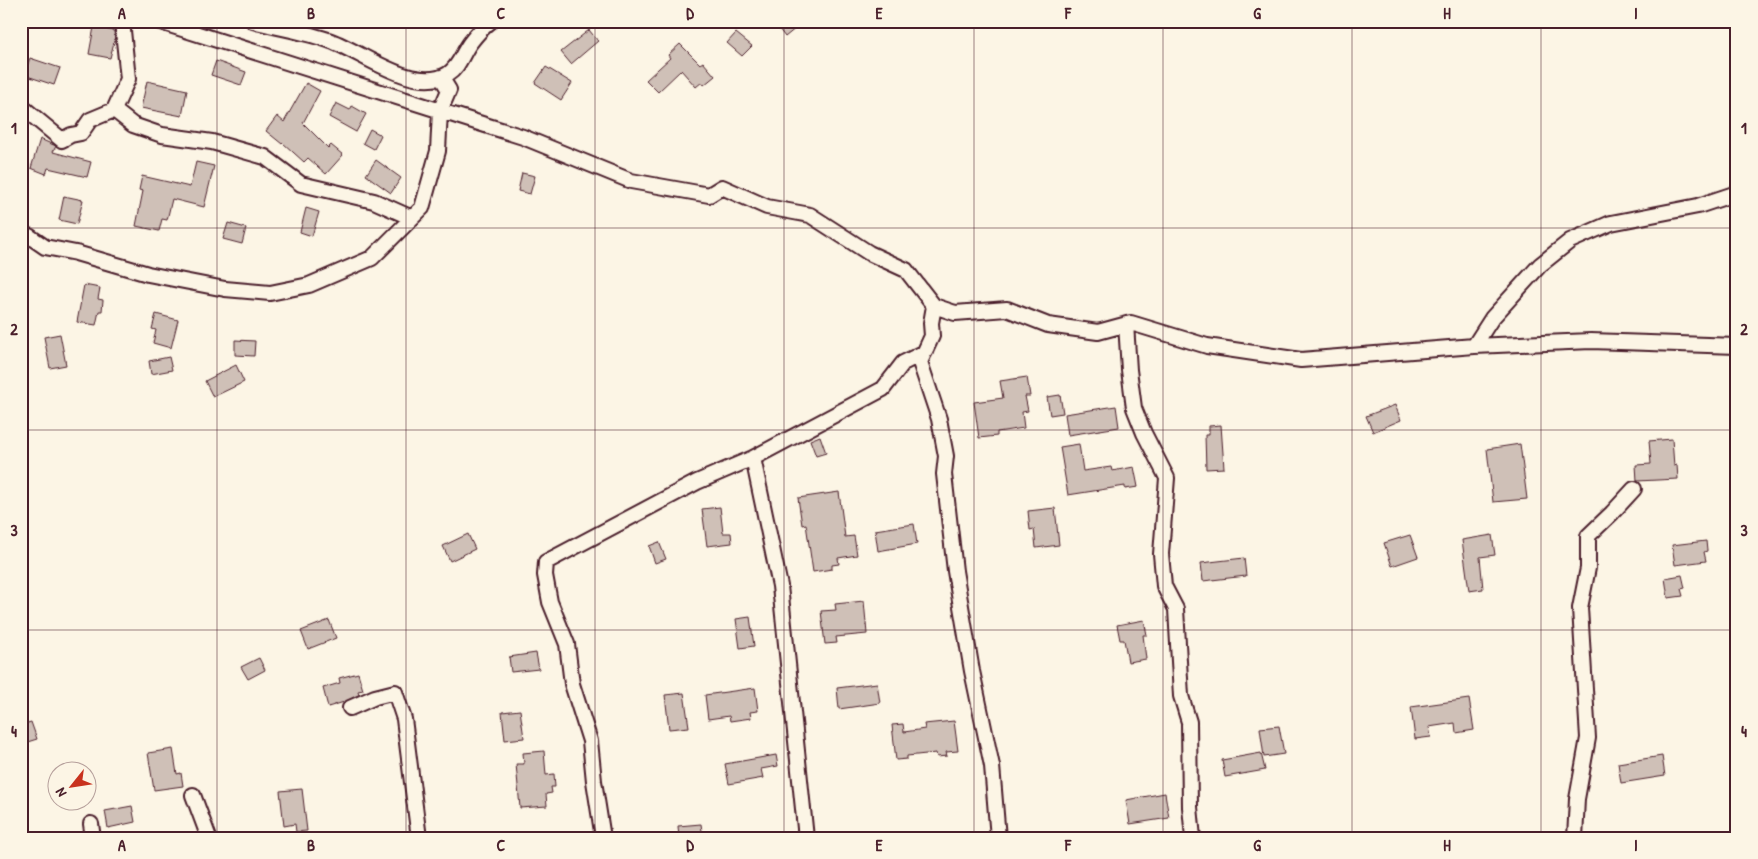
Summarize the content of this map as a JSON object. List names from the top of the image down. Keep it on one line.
{"north":"bottom left","grid":{"columns":["A","B","C","D","E","F","G","H","I"],"rows":["1","2","3","4"]}}
